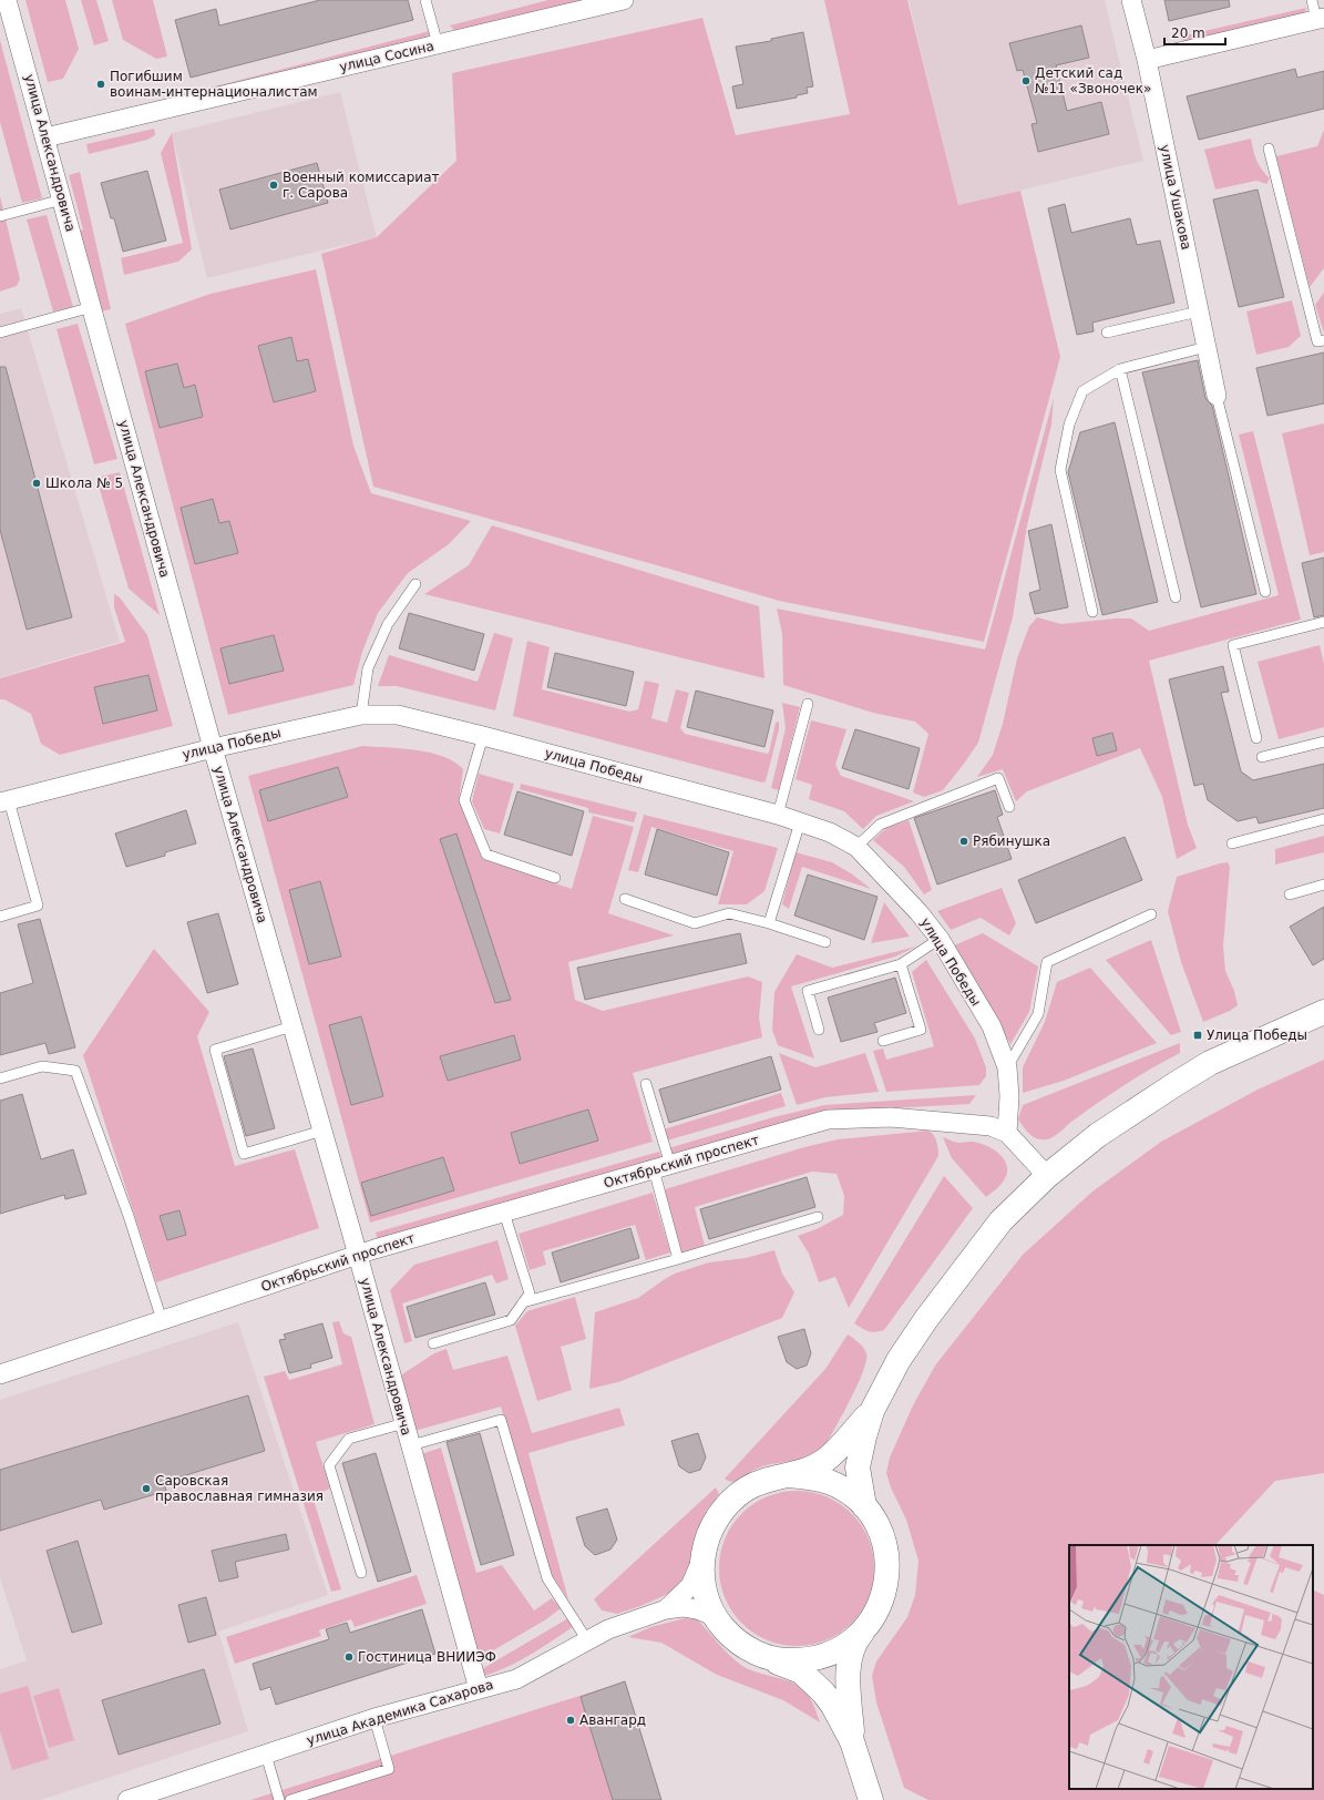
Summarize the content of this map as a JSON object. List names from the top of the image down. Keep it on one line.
{"streets":{"street":["улица Сосина","улица Александровича","улица Ушакова","улица Победы","Октябрьский проспект","улица Академика Сахарова"]},"crossings":[["улица Сосина","улица Александровича"],["улица Александровича","улица Победы"],["улица Александровича","Октябрьский проспект"],["улица Александровича","улица Академика Сахарова"],["улица Победы","Октябрьский проспект"],["Октябрьский проспект","улица Академика Сахарова"]],"places":{"other":["Детский сад №11 «Звоночек»","Погибшим воинам-интернационалистам","Военный комиссариат г. Сарова","Школа № 5","Рябинушка","Саровская православная гимназия","Гостиница ВНИИЭФ","Авангард"],"transit":["Улица Победы"]},"scale_bar":"20 m"}
